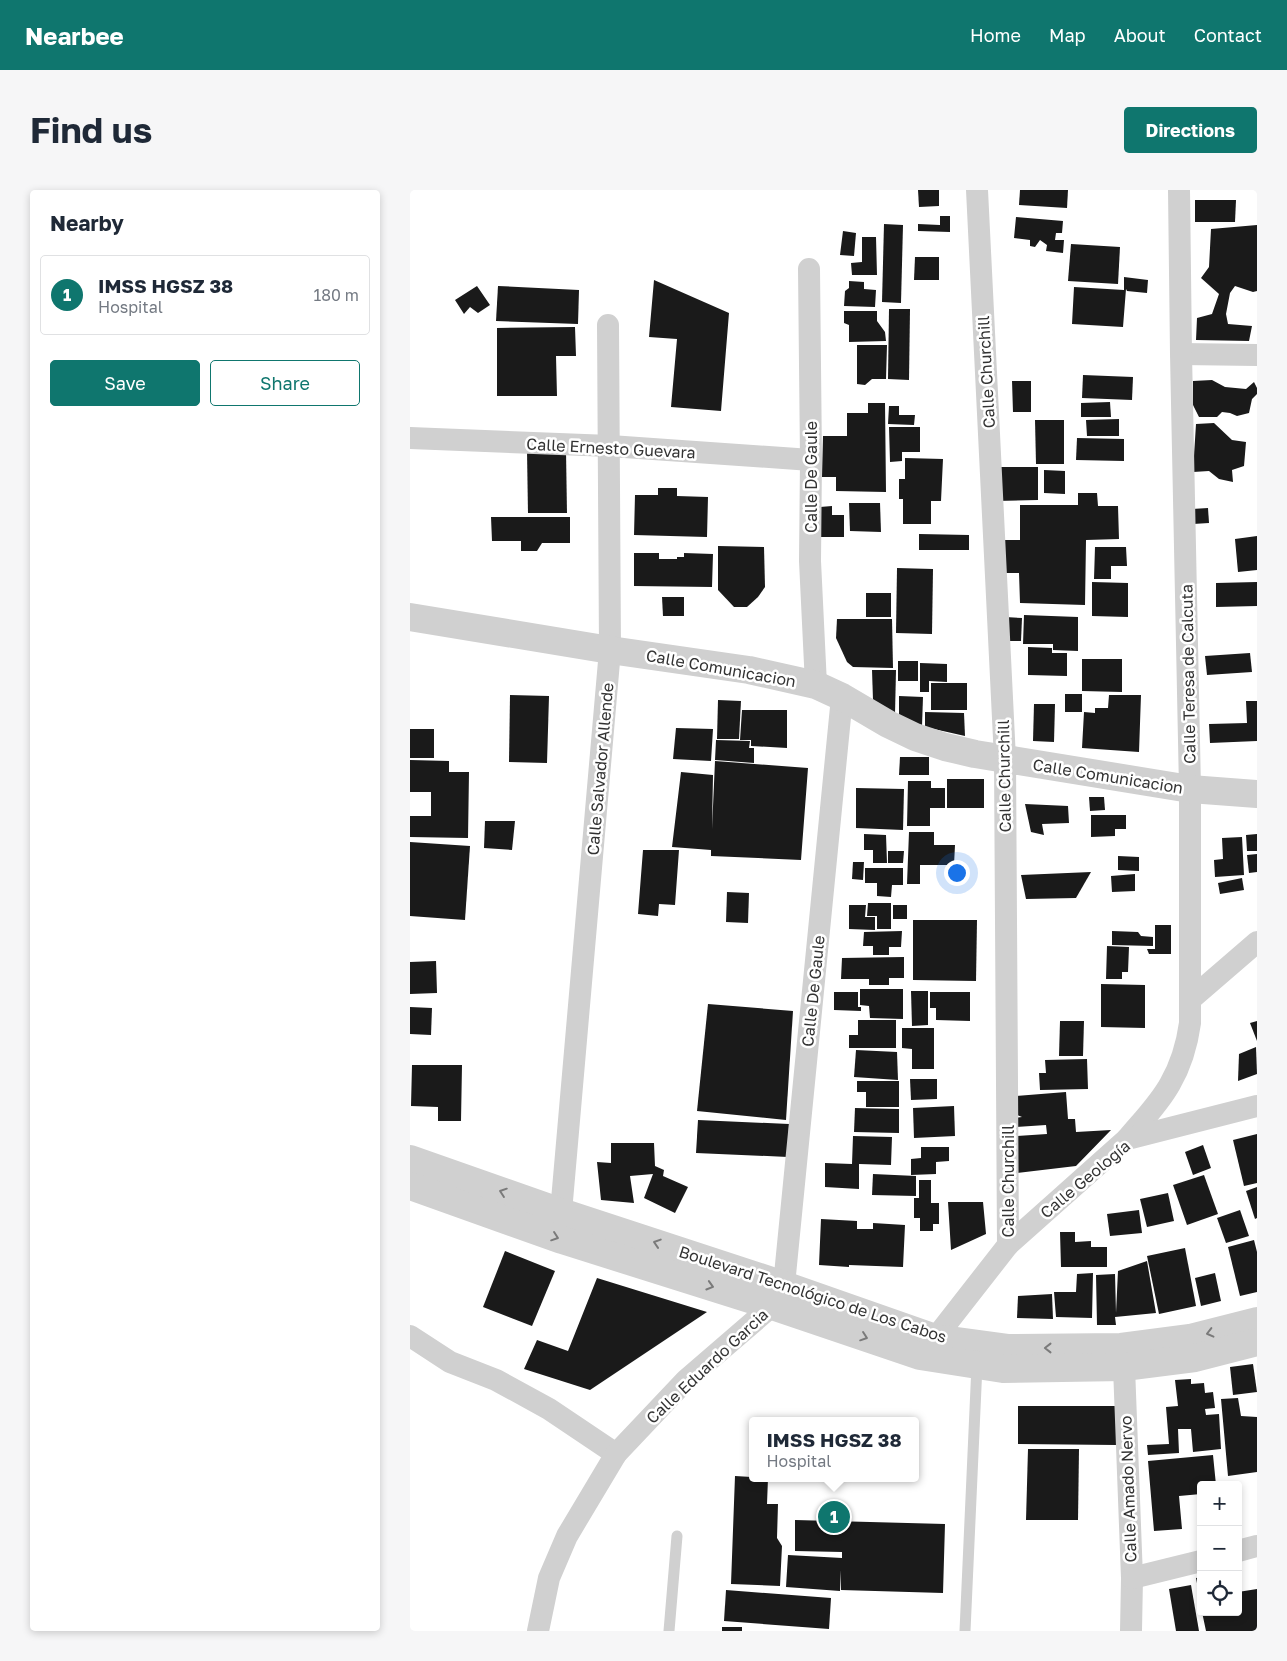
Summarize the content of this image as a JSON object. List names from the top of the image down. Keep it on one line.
{"streets":{"street":["Calle Churchill","Calle Ernesto Guevara","Calle De Gaule","Calle Comunicacion","Calle Teresa de Calcuta","Calle Salvador Allende","Calle Geología","Boulevard Tecnológico de Los Cabos","Calle Eduardo Garcia","Calle Amado Nervo"]},"crossings":[["Calle Churchill","Calle Comunicacion"],["Calle Churchill","Calle Geología"],["Calle Churchill","Boulevard Tecnológico de Los Cabos"],["Calle Ernesto Guevara","Calle De Gaule"],["Calle Ernesto Guevara","Calle Salvador Allende"],["Calle De Gaule","Calle Comunicacion"],["Calle De Gaule","Boulevard Tecnológico de Los Cabos"],["Calle De Gaule","Calle Eduardo Garcia"],["Calle Comunicacion","Calle Teresa de Calcuta"],["Calle Comunicacion","Calle Salvador Allende"],["Calle Teresa de Calcuta","Calle Geología"],["Calle Salvador Allende","Boulevard Tecnológico de Los Cabos"],["Boulevard Tecnológico de Los Cabos","Calle Eduardo Garcia"],["Boulevard Tecnológico de Los Cabos","Calle Amado Nervo"]],"page":{"header":"Nearbee","nav":["Home","Map","About","Contact"],"buttons":["Directions",["Save","Share"]],"title":"Find us","heading":"Nearby","list":[{"mark":"1","name":"IMSS HGSZ 38","note":"Hospital","value":"180 m"}],"popup":["IMSS HGSZ 38","Hospital"],"map_buttons":["+","−"],"pins":"1"}}
